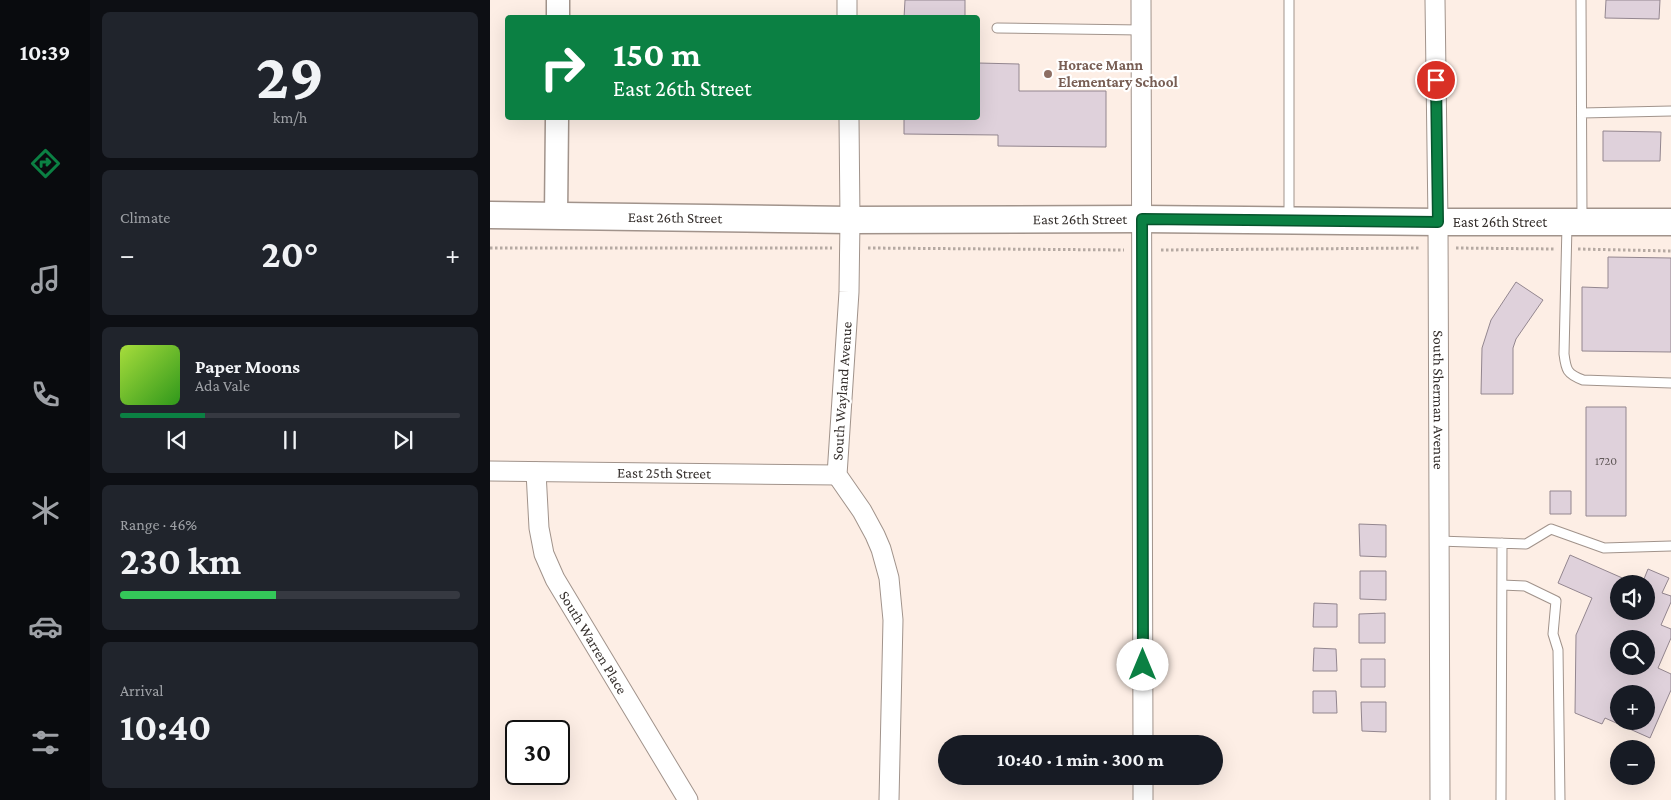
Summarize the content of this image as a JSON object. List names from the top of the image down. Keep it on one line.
{"streets":{"main road":["East 26th Street"],"street":["South Wayland Avenue","South Sherman Avenue","East 25th Street","South Warren Place"]},"crossings":[["East 26th Street","South Wayland Avenue"],["East 26th Street","South Sherman Avenue"],["South Wayland Avenue","East 25th Street"],["East 25th Street","South Warren Place"]],"places":["Horace Mann Elementary School"],"house_numbers":["1720"],"page":{"tabs":"10:39","tile":[["29","km/h"],"Climate",["Range · 46%","230 km"],["Arrival","10:40"]],"turn":["150 m","East 26th Street"],"heat":["−","20°","+"],"song":["Paper Moons","Ada Vale"],"map_buttons":["+","−"],"limit":"30","trip":"10:40 · 1 min · 300 m"}}
